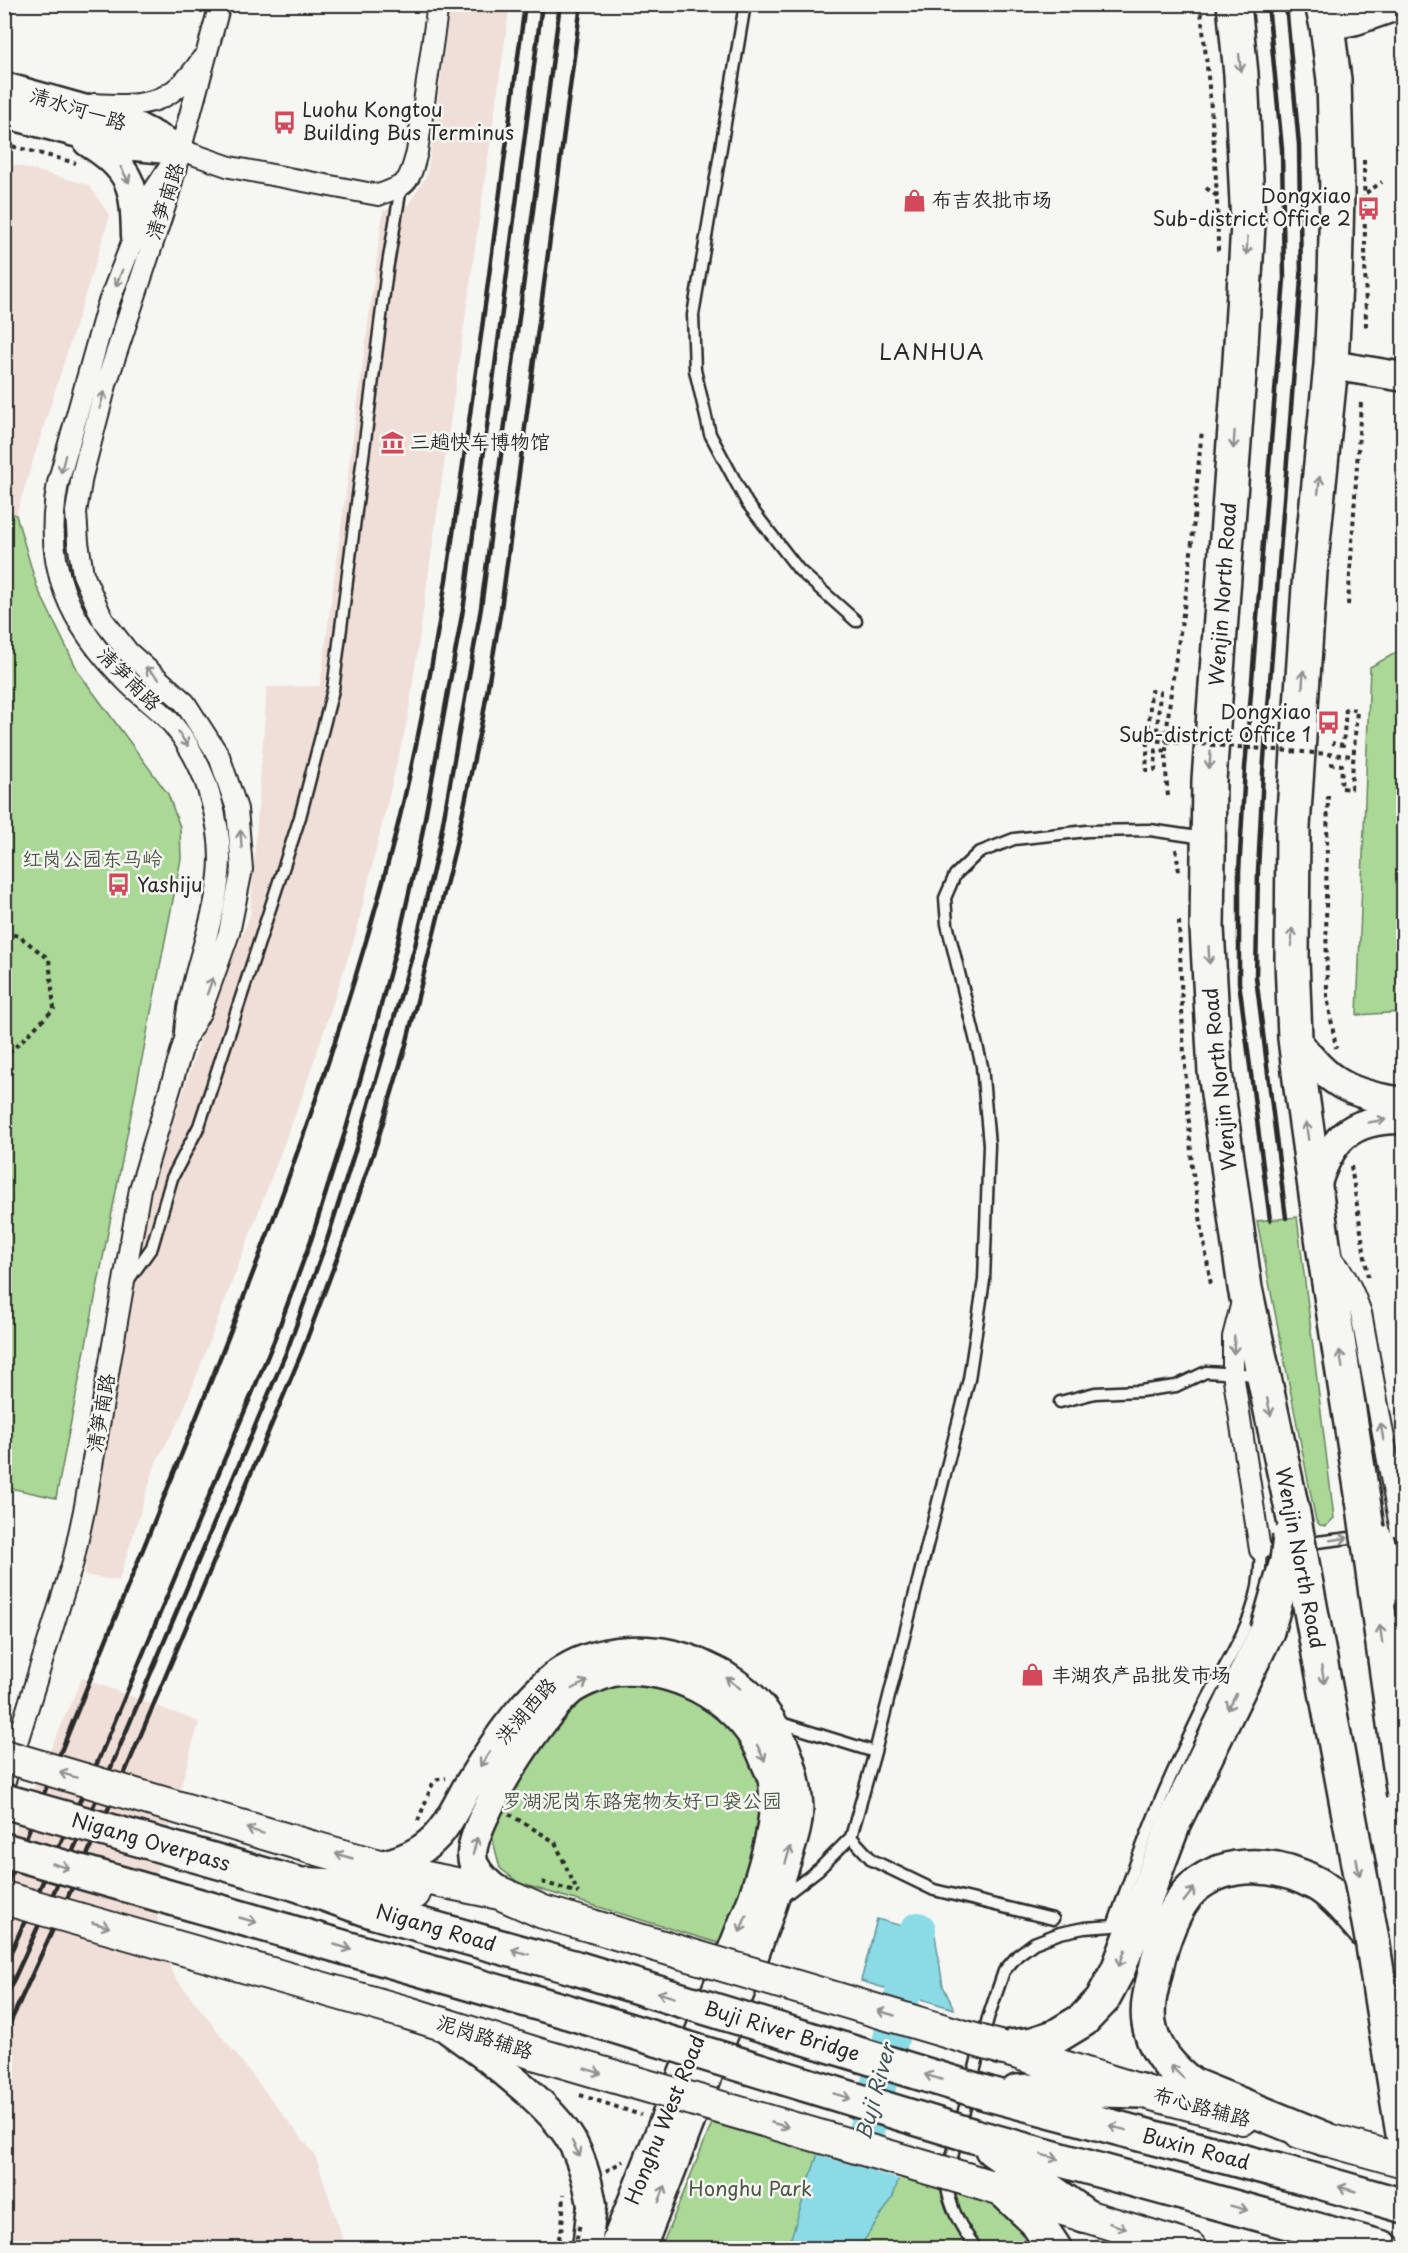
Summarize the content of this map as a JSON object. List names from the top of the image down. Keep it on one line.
{"streets":{"highway":["Wenjin North Road","Nigang Overpass","Nigang Road","Buji River Bridge","Buxin Road"],"main road":["清水河一路","洪湖西路","泥岗路辅路","布心路辅路","Honghu West Road"],"street":["清笋南路"]},"crossings":[["清水河一路","清笋南路"],["洪湖西路","Honghu West Road"],["Nigang Overpass","Nigang Road"],["Nigang Road","Buji River Bridge"],["Buji River Bridge","Buxin Road"]],"districts":["LANHUA"],"water":["Buji River"],"parks":["红岗公园东马岭","罗湖泥岗东路宠物友好口袋公园","Honghu Park"],"places":{"bus stop":["Luohu Kongtou Building Bus Terminus","Dongxiao Sub-district Office 2","Dongxiao Sub-district Office 1","Yashiju"],"shop":["布吉农批市场","丰湖农产品批发市场"],"museum":["三趟快车博物馆"]}}
